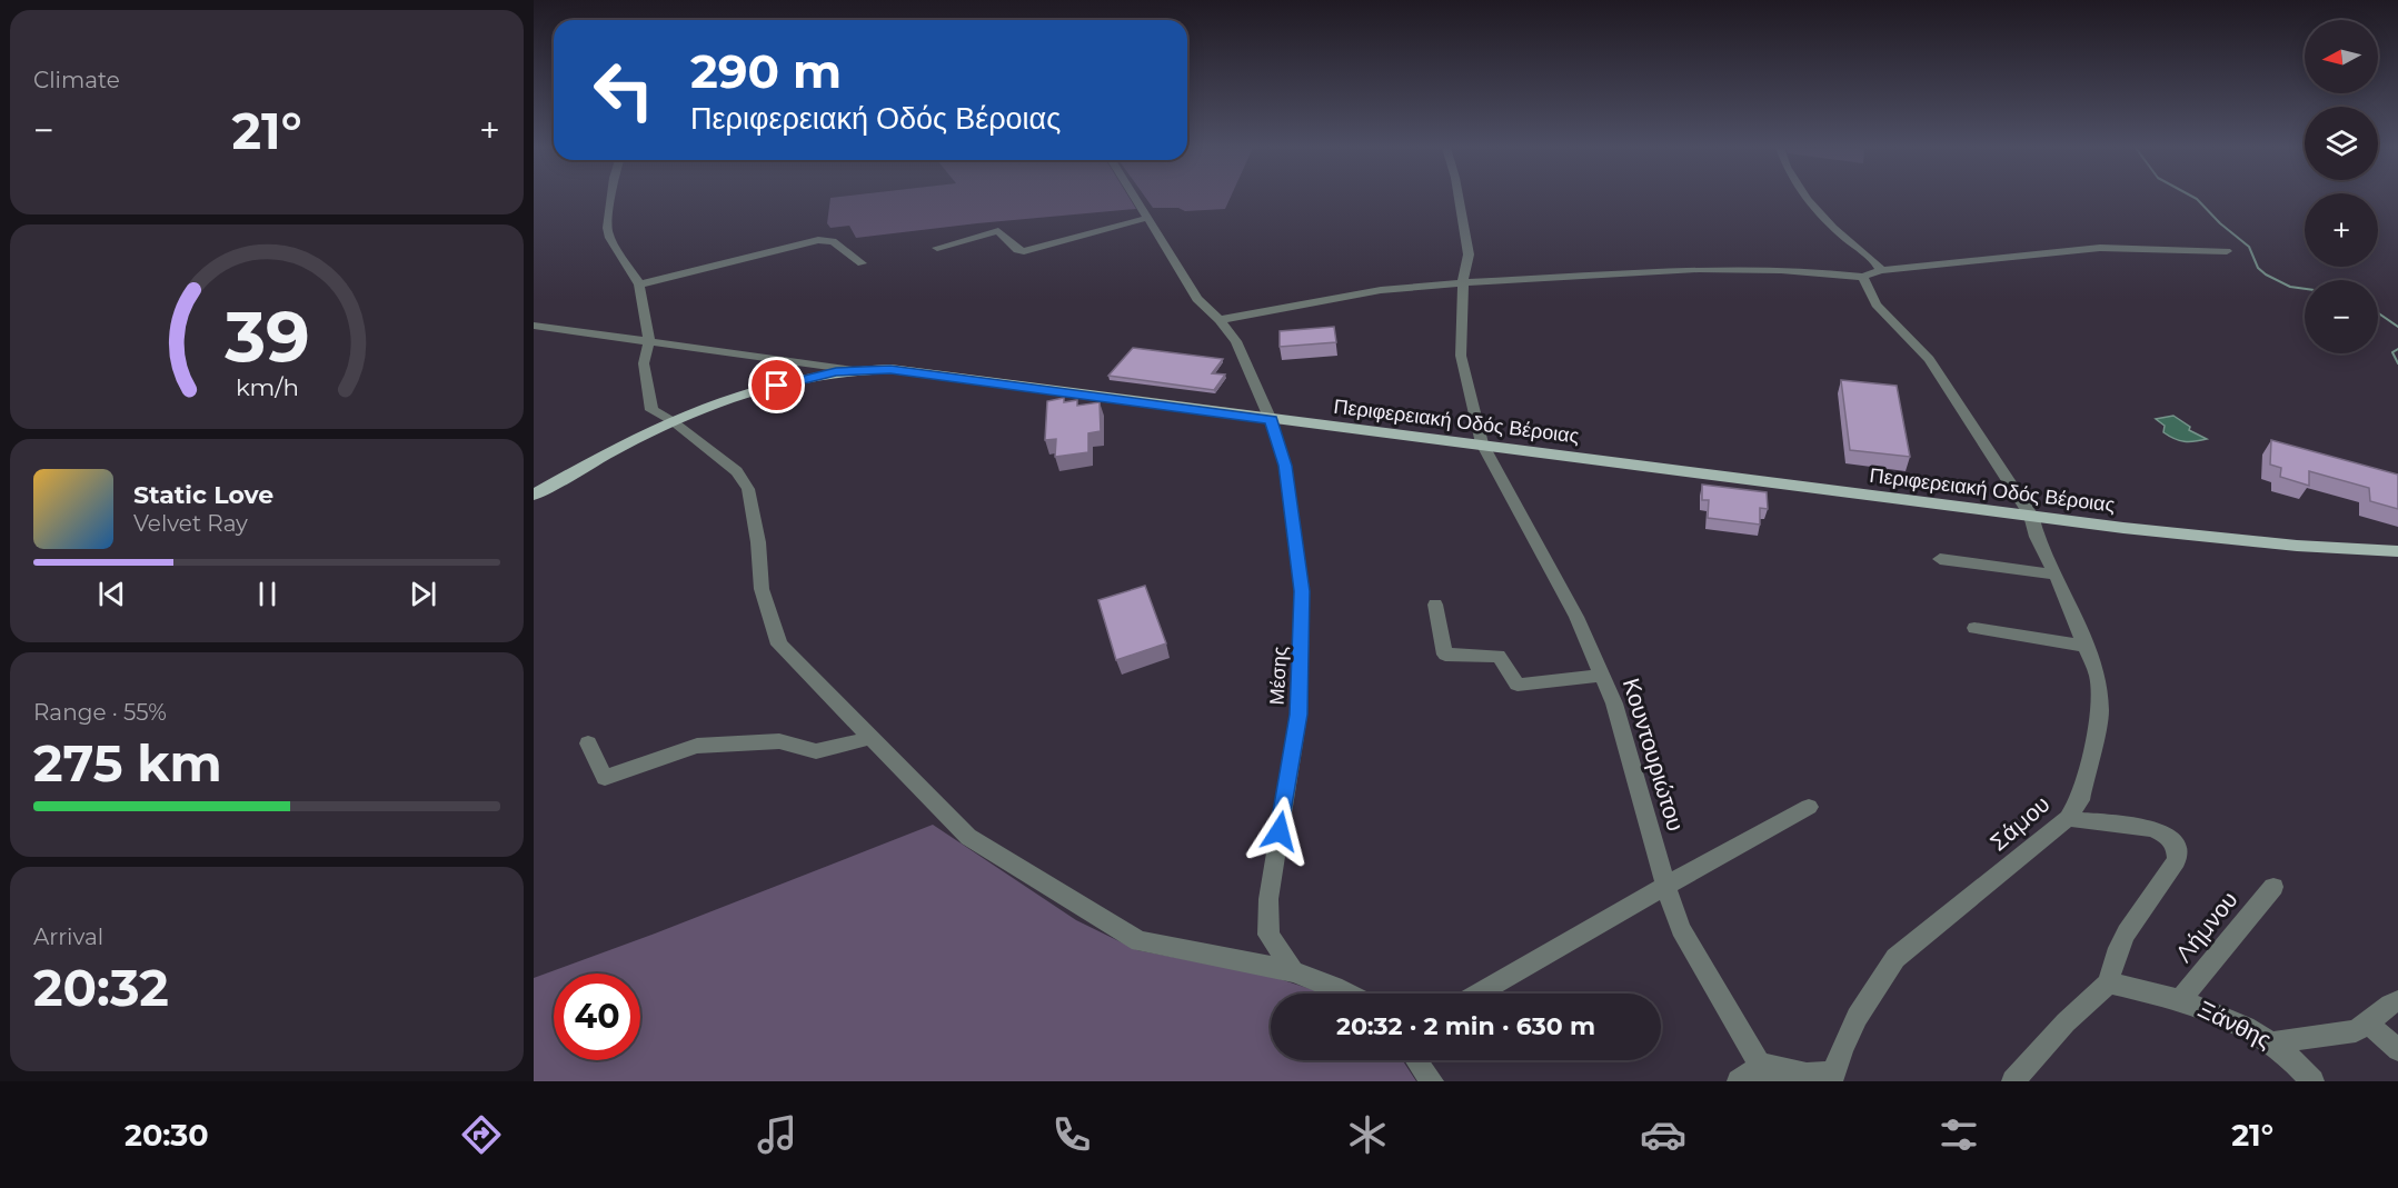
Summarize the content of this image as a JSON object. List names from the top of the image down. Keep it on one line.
{"streets":{"main road":["Περιφερειακή Οδός Βέροιας"],"street":["Μέσης","Κουντουριώτου","Σάμου","Λήμνου","Ξάνθης"]},"crossings":[["Περιφερειακή Οδός Βέροιας","Μέσης"],["Περιφερειακή Οδός Βέροιας","Κουντουριώτου"],["Περιφερειακή Οδός Βέροιας","Σάμου"],["Λήμνου","Ξάνθης"]],"north":"left","page":{"tile":["Climate",["Range · 55%","275 km"],["Arrival","20:32"]],"map_buttons":["+","−"],"turn":["290 m","Περιφερειακή Οδός Βέροιας"],"heat":["−","21°","+"],"song":["Static Love","Velvet Ray"],"limit":"40","trip":"20:32 · 2 min · 630 m","tabs":["20:30","21°"],"gauge":["39","km/h"]}}
